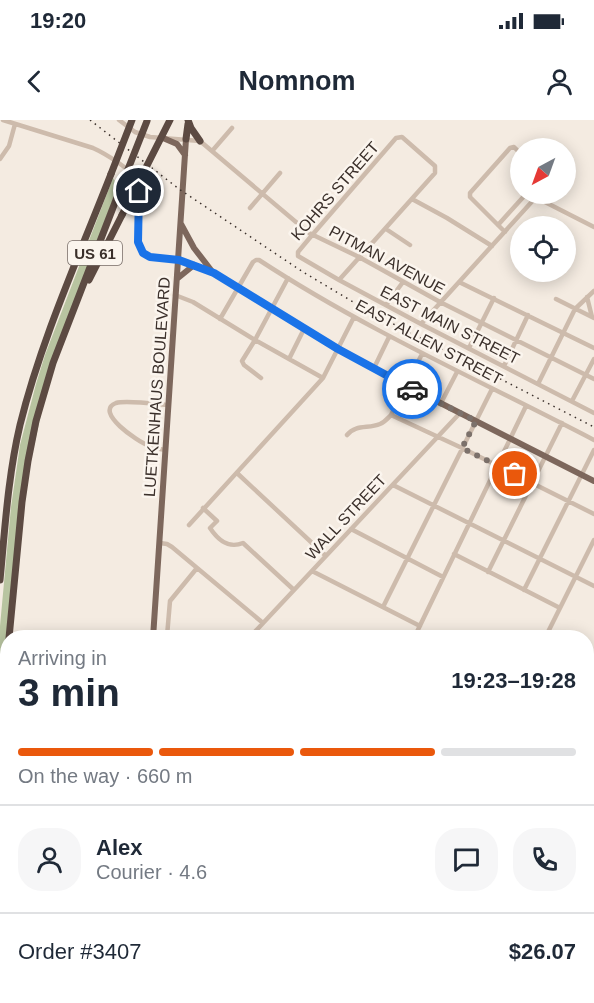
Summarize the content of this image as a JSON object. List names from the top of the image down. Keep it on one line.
{"streets":{"highway":["US 61"],"main road":["LUETKENHAUS BOULEVARD"],"street":["KOHRS STREET","PITMAN AVENUE","EAST MAIN STREET","EAST ALLEN STREET","WALL STREET"]},"crossings":[["KOHRS STREET","PITMAN AVENUE"],["KOHRS STREET","EAST MAIN STREET"],["PITMAN AVENUE","LUETKENHAUS BOULEVARD"]],"north":"bottom left","page":{"status":"19:20","header":"Nomnom","heading":["3 min","Arriving in","19:23–19:28"],"panel":["Alex","Courier · 4.6","Order #3407","$26.07"],"bar":"On the way · 660 m"}}
